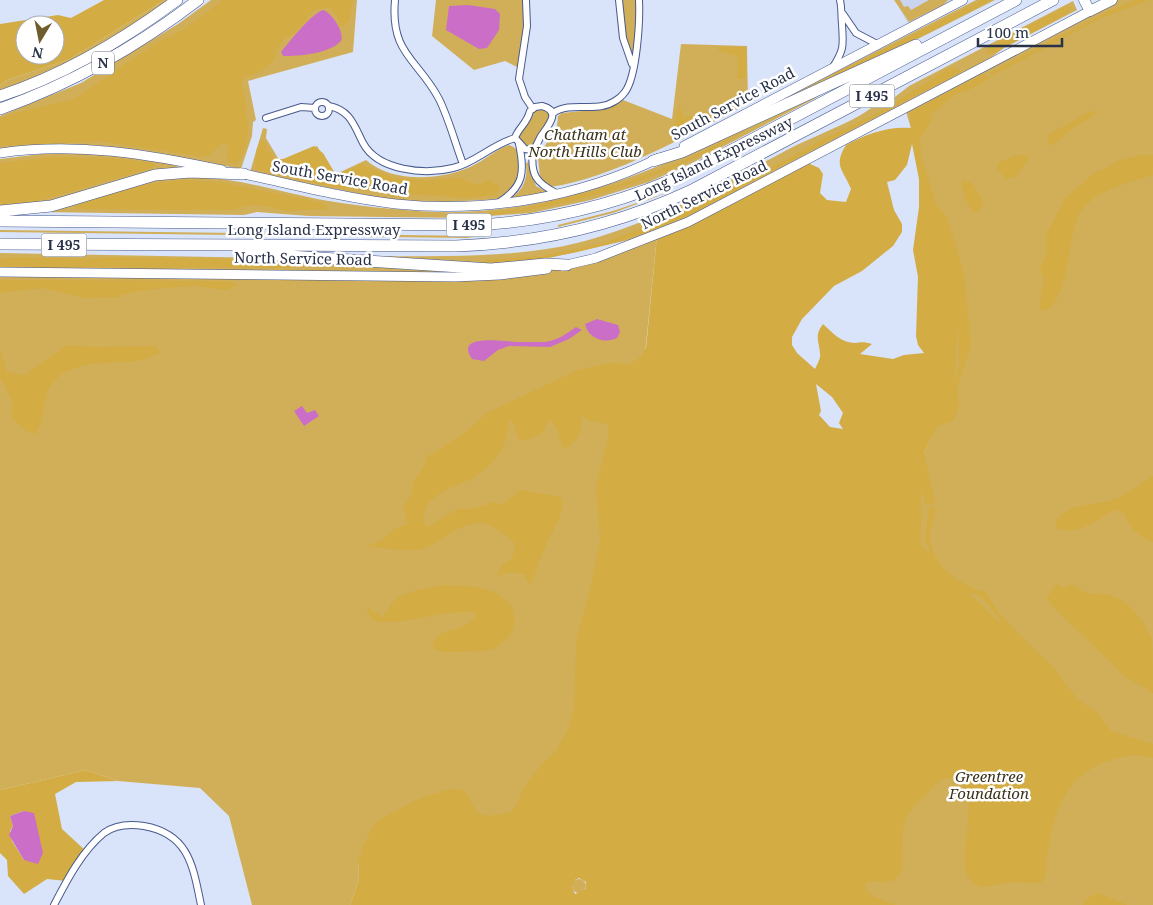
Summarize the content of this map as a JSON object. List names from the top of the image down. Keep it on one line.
{"streets":{"highway":["N","I 495","Long Island Expressway"],"main road":["South Service Road","North Service Road"]},"parks":["Chatham at North Hills Club","Greentree Foundation"],"scale_bar":"100 m","north":"bottom"}
